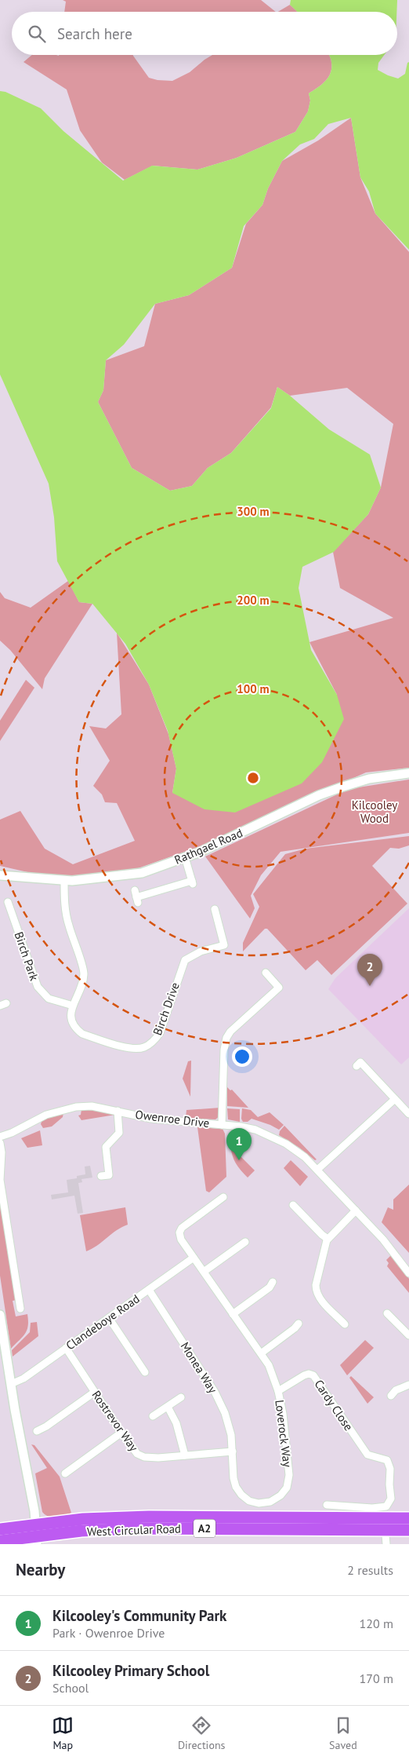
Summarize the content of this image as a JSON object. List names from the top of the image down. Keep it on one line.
{"streets":{"highway":["A2","West Circular Road"],"street":["Rathgael Road","Birch Park","Birch Drive","Owenroe Drive","Clandeboye Road","Monea Way","Cardy Close","Rostrevor Way","Loverock Way"]},"crossings":[["Rathgael Road","Birch Drive"],["Birch Park","Birch Drive"],["Clandeboye Road","Monea Way"],["Clandeboye Road","Rostrevor Way"],["Clandeboye Road","Loverock Way"],["Monea Way","Rostrevor Way"],["Monea Way","Loverock Way"],["Cardy Close","Loverock Way"],["Rostrevor Way","Loverock Way"]],"parks":["Kilcooley Wood"],"page":{"search":"Search here","pins":["2","1"],"heading":["Nearby","2 results"],"list":[{"mark":"1","name":"Kilcooley's Community Park","note":"Park · Owenroe Drive","value":"120 m"},{"mark":"2","name":"Kilcooley Primary School","note":"School","value":"170 m"}],"nav":["Map","Directions","Saved"]},"rings":["300 m","200 m","100 m"]}
